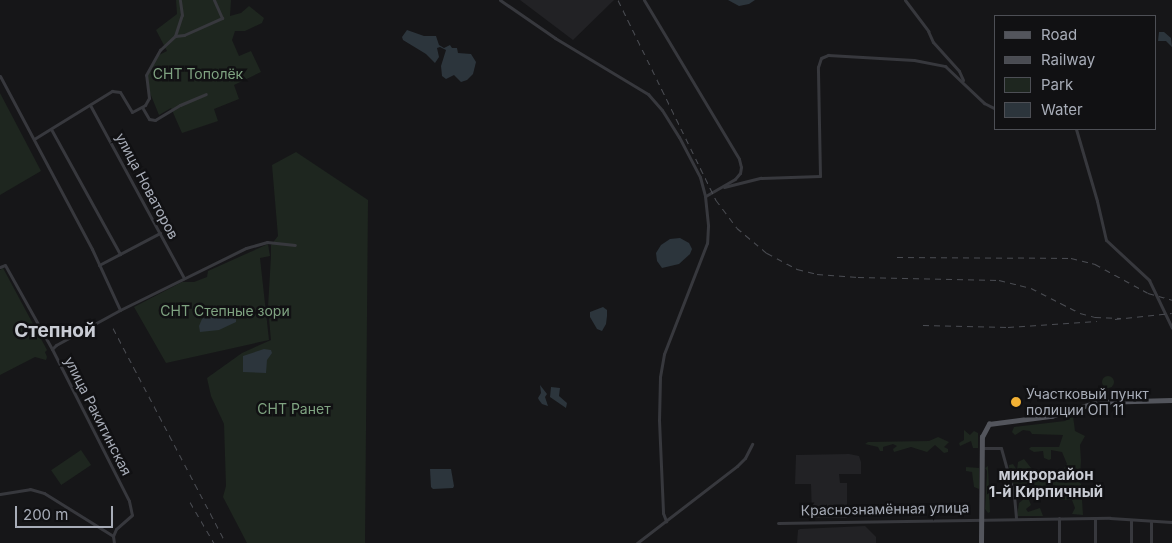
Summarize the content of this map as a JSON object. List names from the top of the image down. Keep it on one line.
{"streets":{"street":["улица Новаторов","улица Ракитинская","Краснознамённая улица"]},"districts":["Степной","микрорайон 1-й Кирпичный"],"parks":["СНТ Тополёк","СНТ Степные зори","СНТ Ранет"],"places":["Участковый пункт полиции ОП 11"],"legend":["Road","Railway","Park","Water"],"scale_bar":"200 m"}
